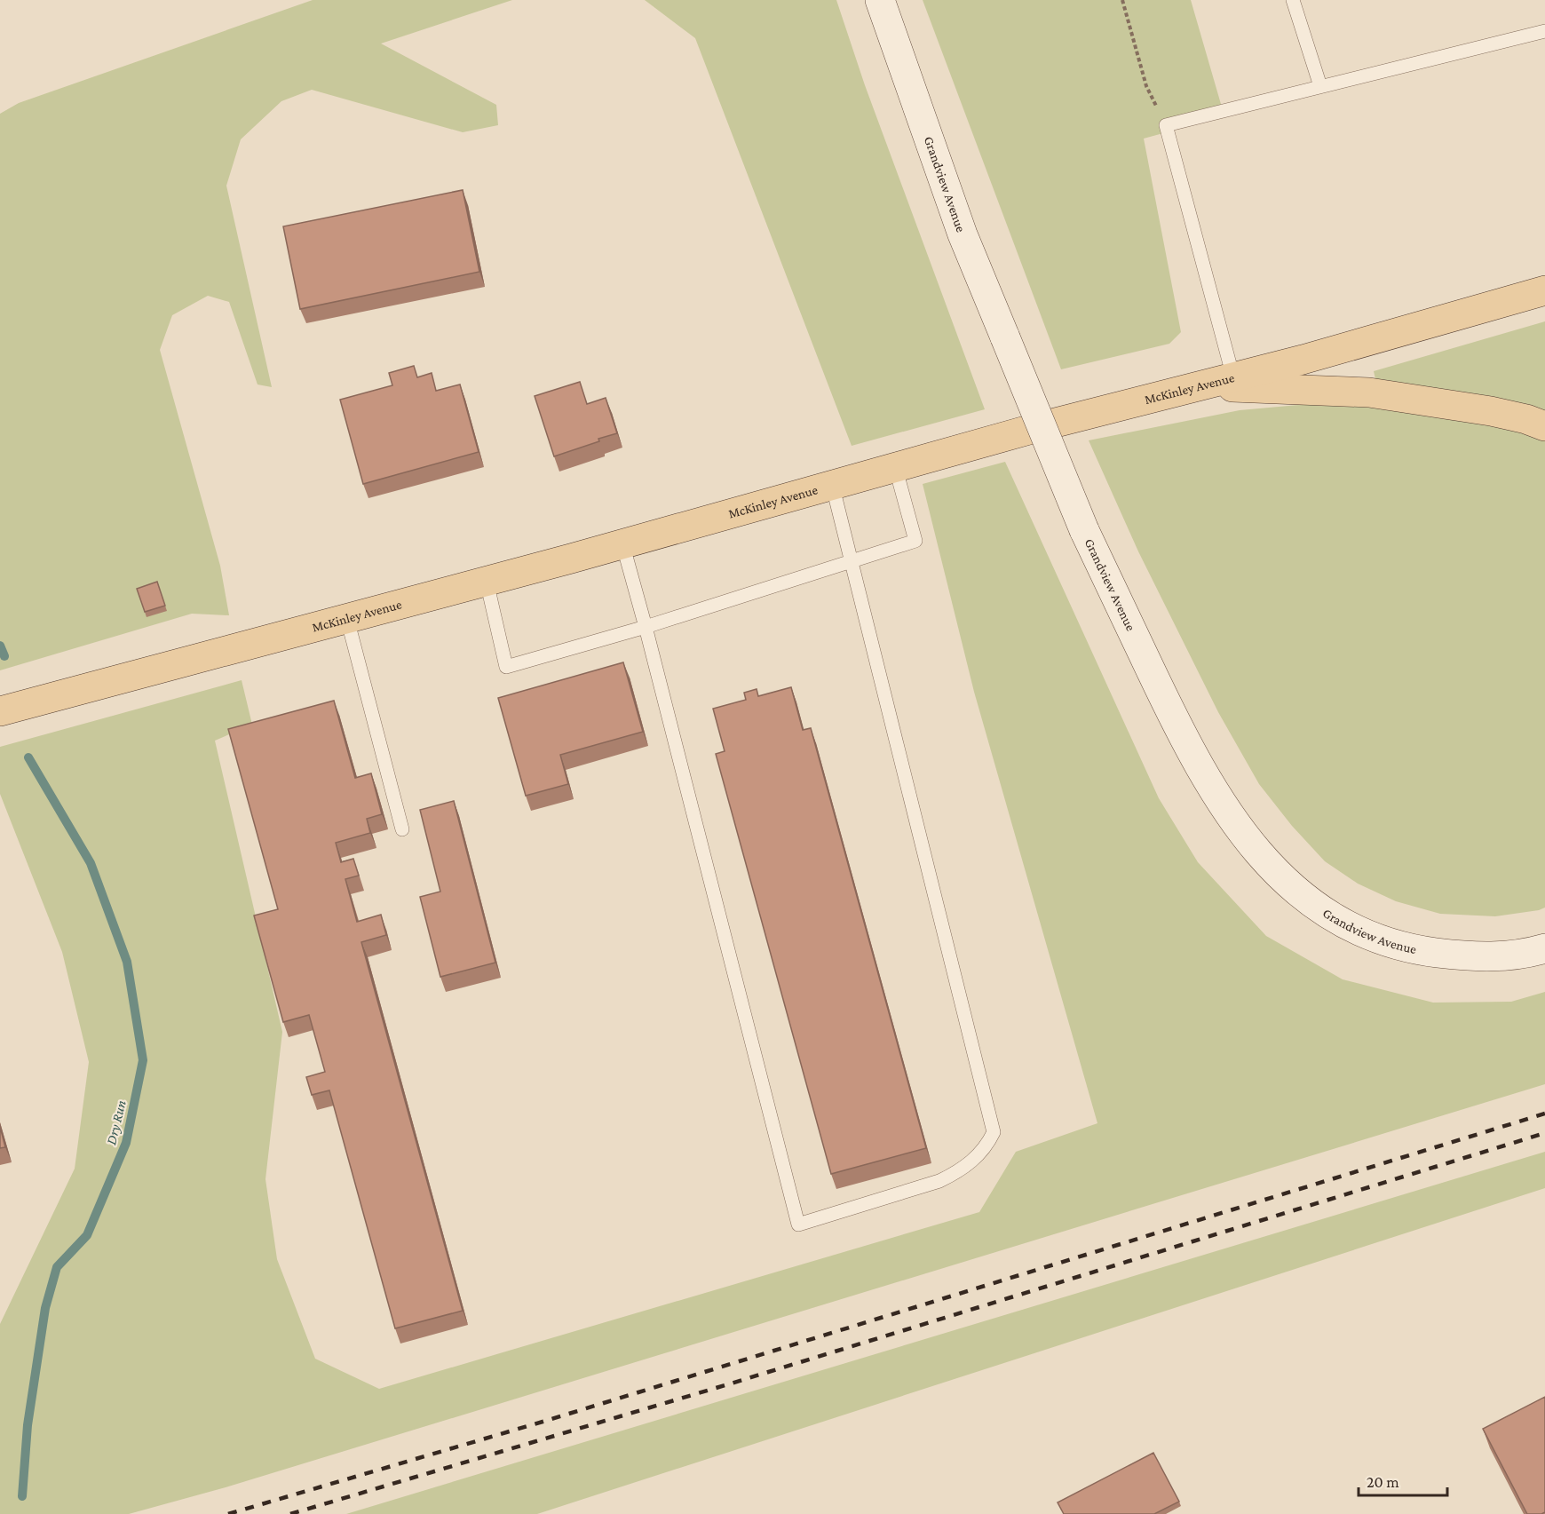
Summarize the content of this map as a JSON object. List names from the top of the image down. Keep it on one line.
{"streets":{"main road":["Grandview Avenue","McKinley Avenue"]},"water":["Dry Run"],"scale_bar":"20 m"}
